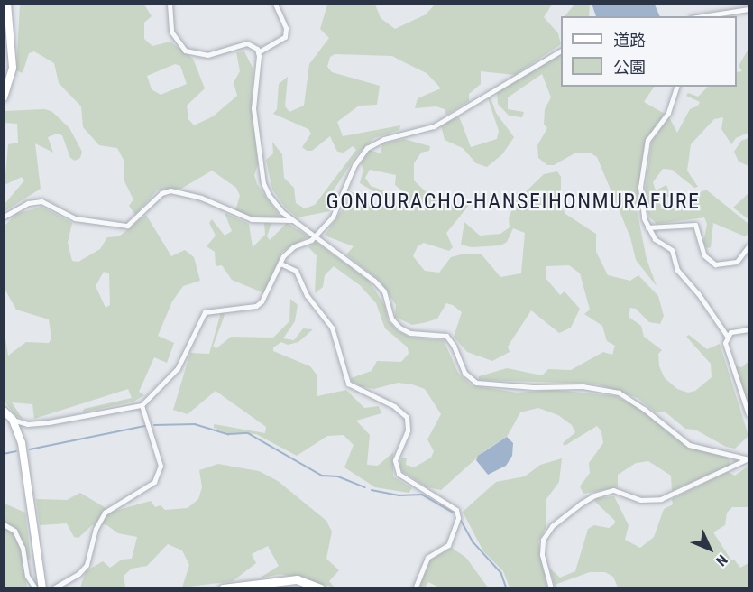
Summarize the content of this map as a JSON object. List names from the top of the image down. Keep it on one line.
{"districts":["GONOURACHO-HANSEIHONMURAFURE"],"legend":["道路","公園"],"north":"bottom right"}
